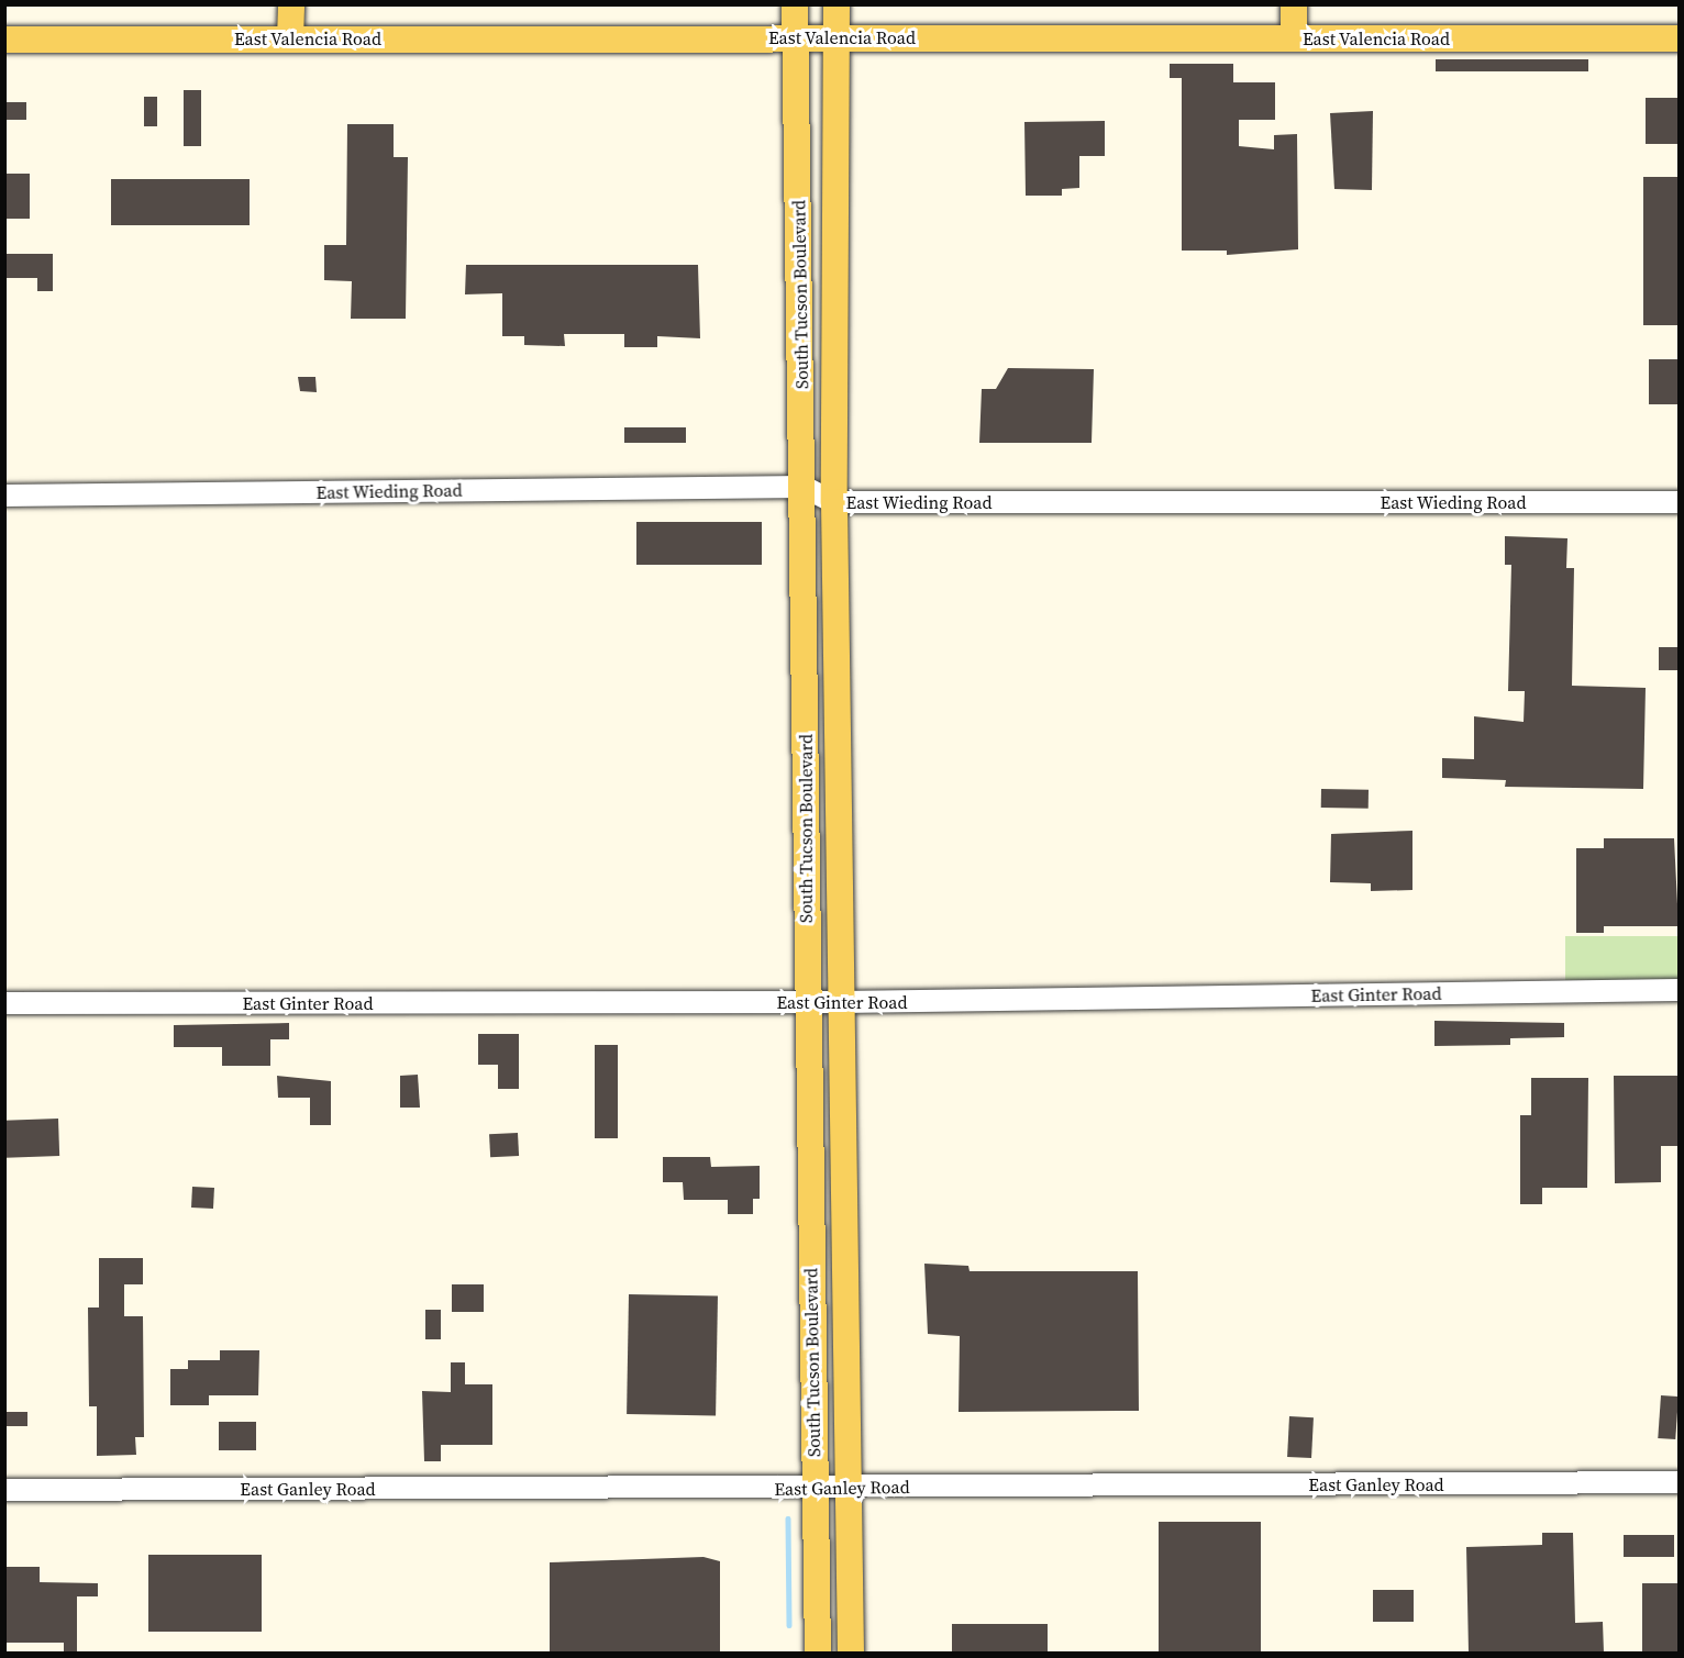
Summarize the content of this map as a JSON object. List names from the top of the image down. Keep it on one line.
{"streets":{"main road":["East Valencia Road","South Tucson Boulevard"],"street":["East Wieding Road","East Ginter Road","East Ganley Road"]},"crossings":[["East Valencia Road","South Tucson Boulevard"],["South Tucson Boulevard","East Wieding Road"],["South Tucson Boulevard","East Ginter Road"],["South Tucson Boulevard","East Ganley Road"]]}
